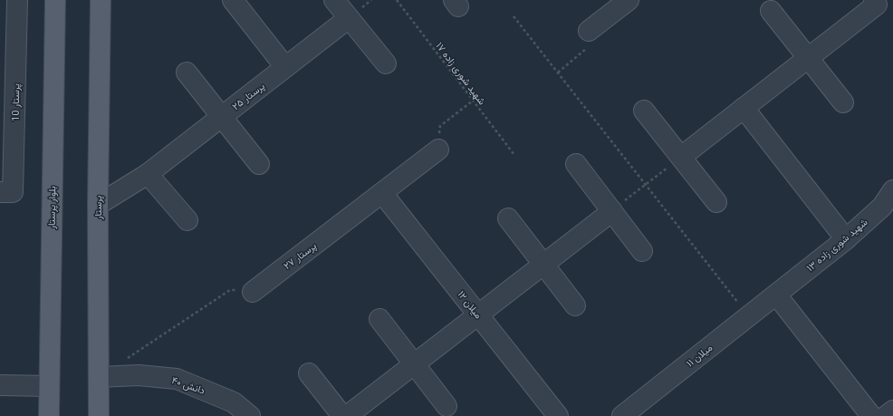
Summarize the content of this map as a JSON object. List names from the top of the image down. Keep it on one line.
{"streets":{"main road":["بلوار پرستار","پرستار"],"street":["پرستار ۲۵","پرستار 10","شهید شوری زاده ۱۳","پرستار ۲۷","میلان ۱۲","میلان ۱۱","دانش ۴۰"],"path":["شهید شوری زاده ۱۷"]},"crossings":[["پرستار ۲۵","پرستار"],["پرستار","دانش ۴۰"],["شهید شوری زاده ۱۳","میلان ۱۱"],["پرستار ۲۷","میلان ۱۲"]]}
